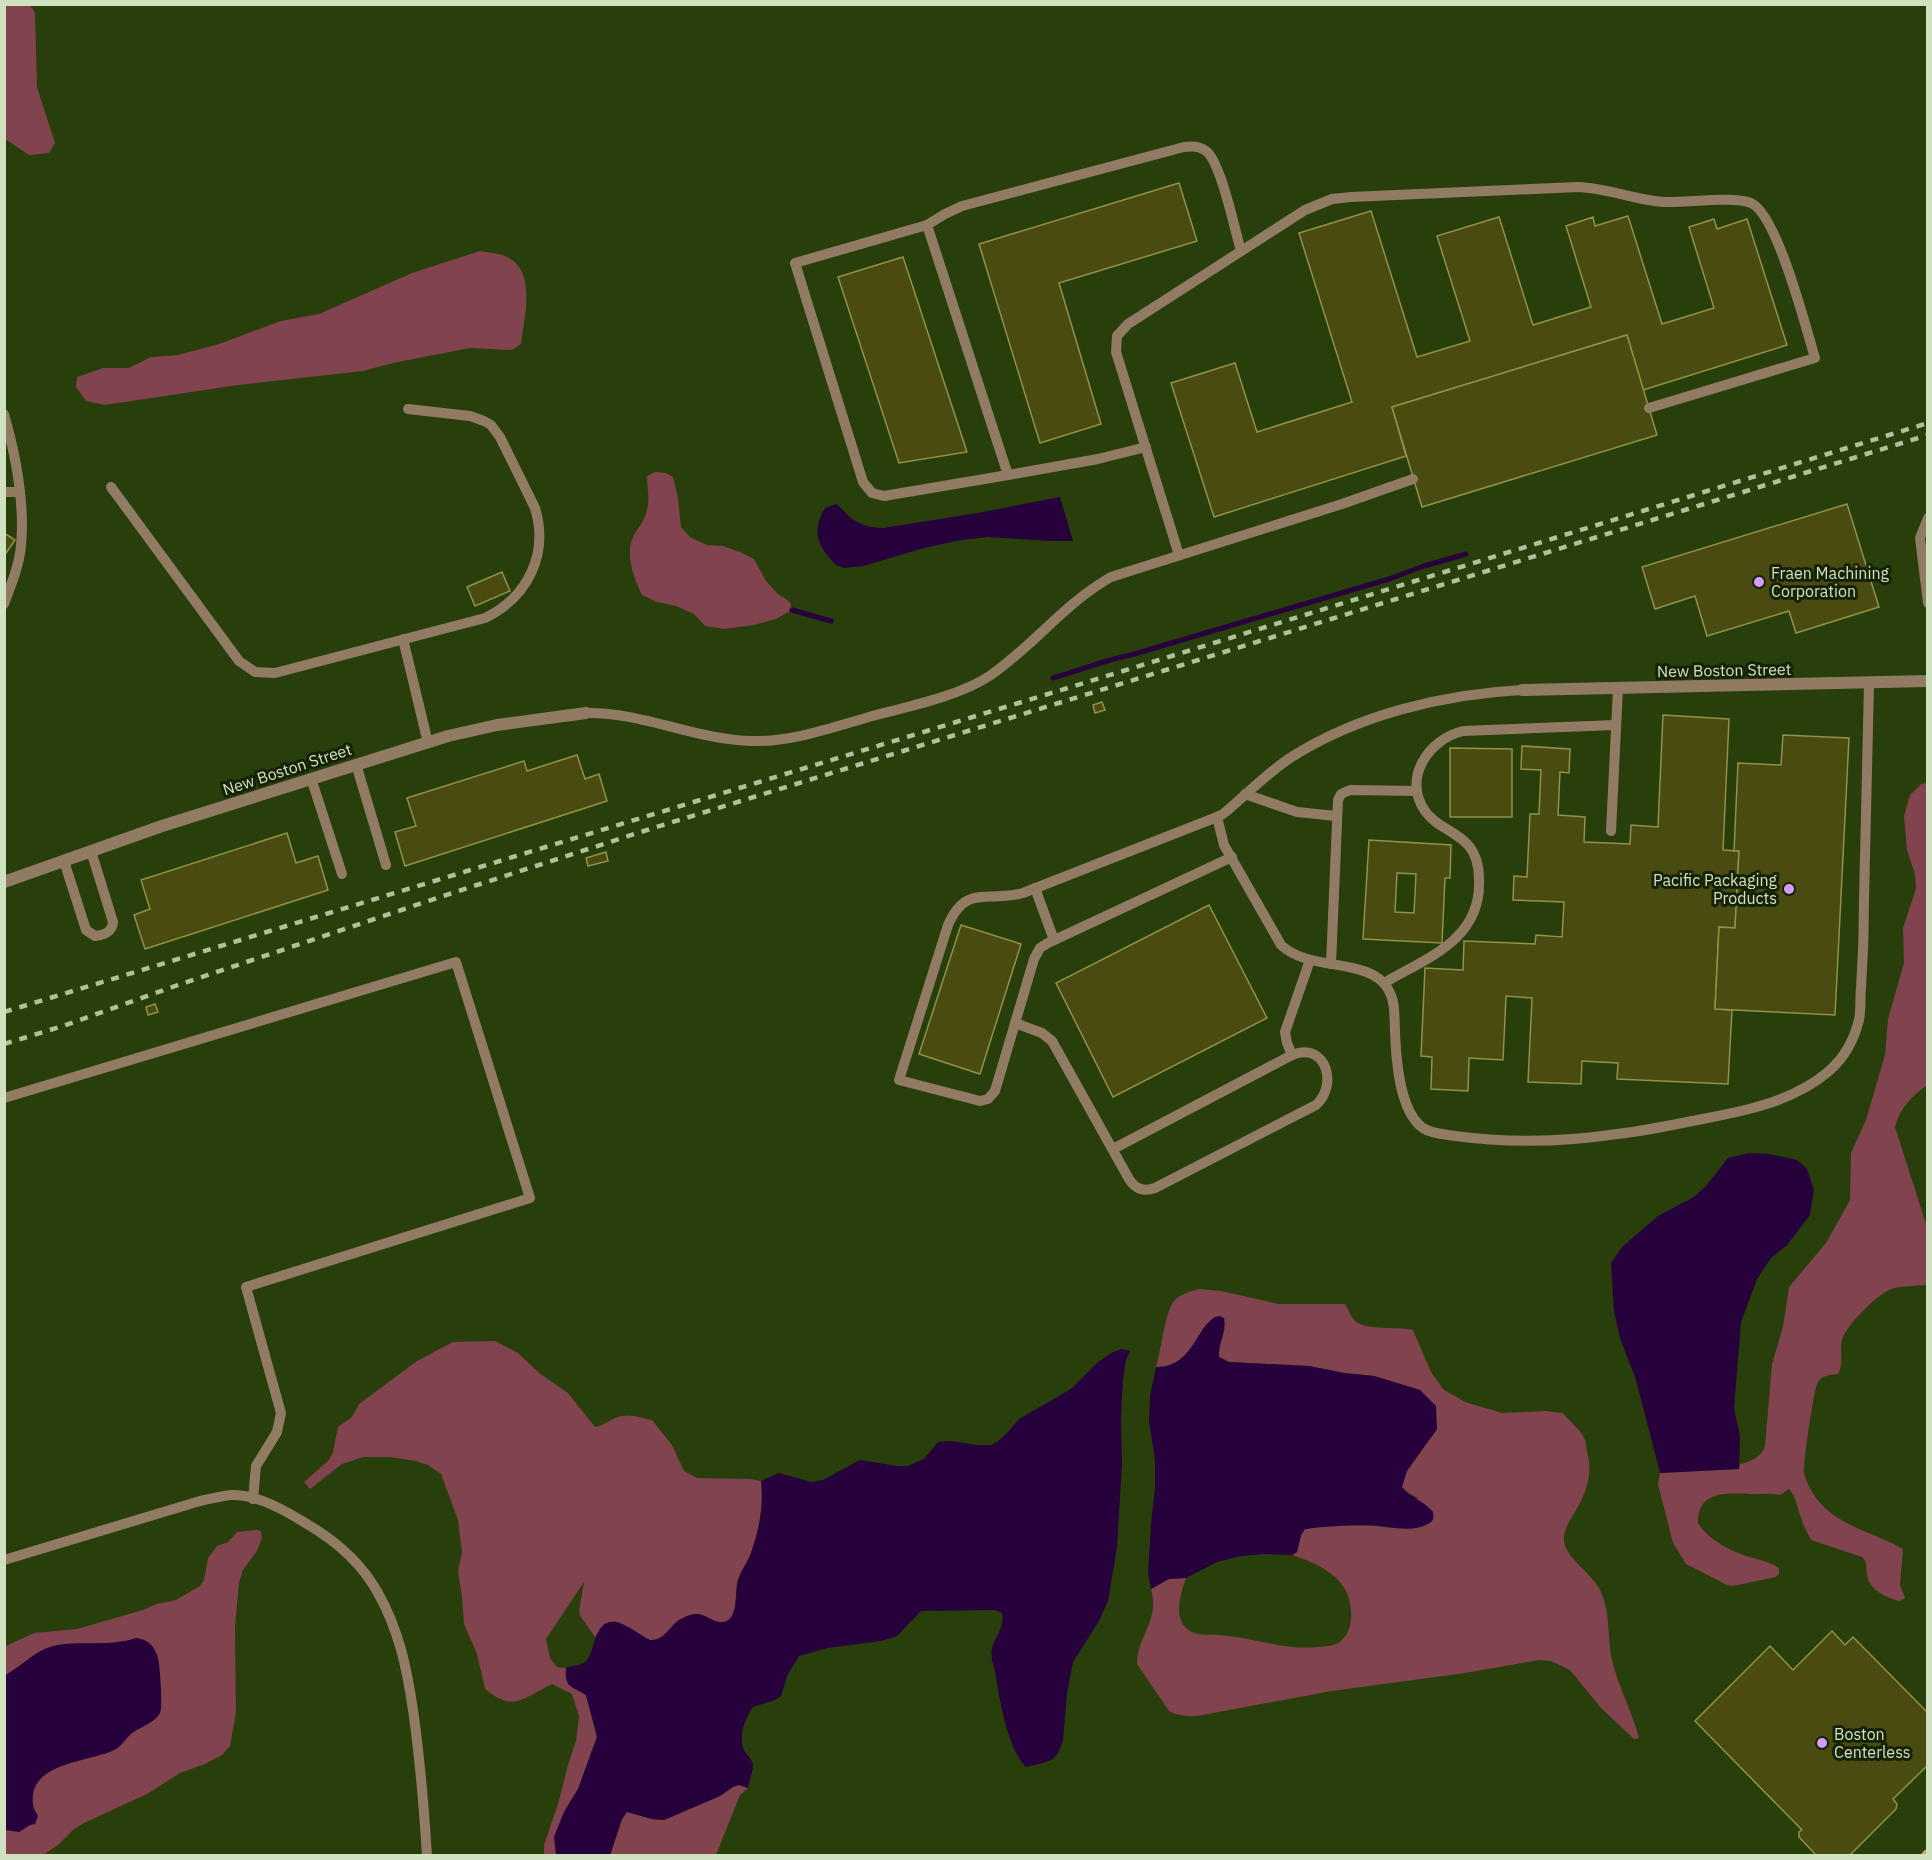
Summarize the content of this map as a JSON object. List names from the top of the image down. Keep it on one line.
{"streets":{"street":["New Boston Street"]},"places":["Fraen Machining Corporation","Pacific Packaging Products","Boston Centerless"]}
